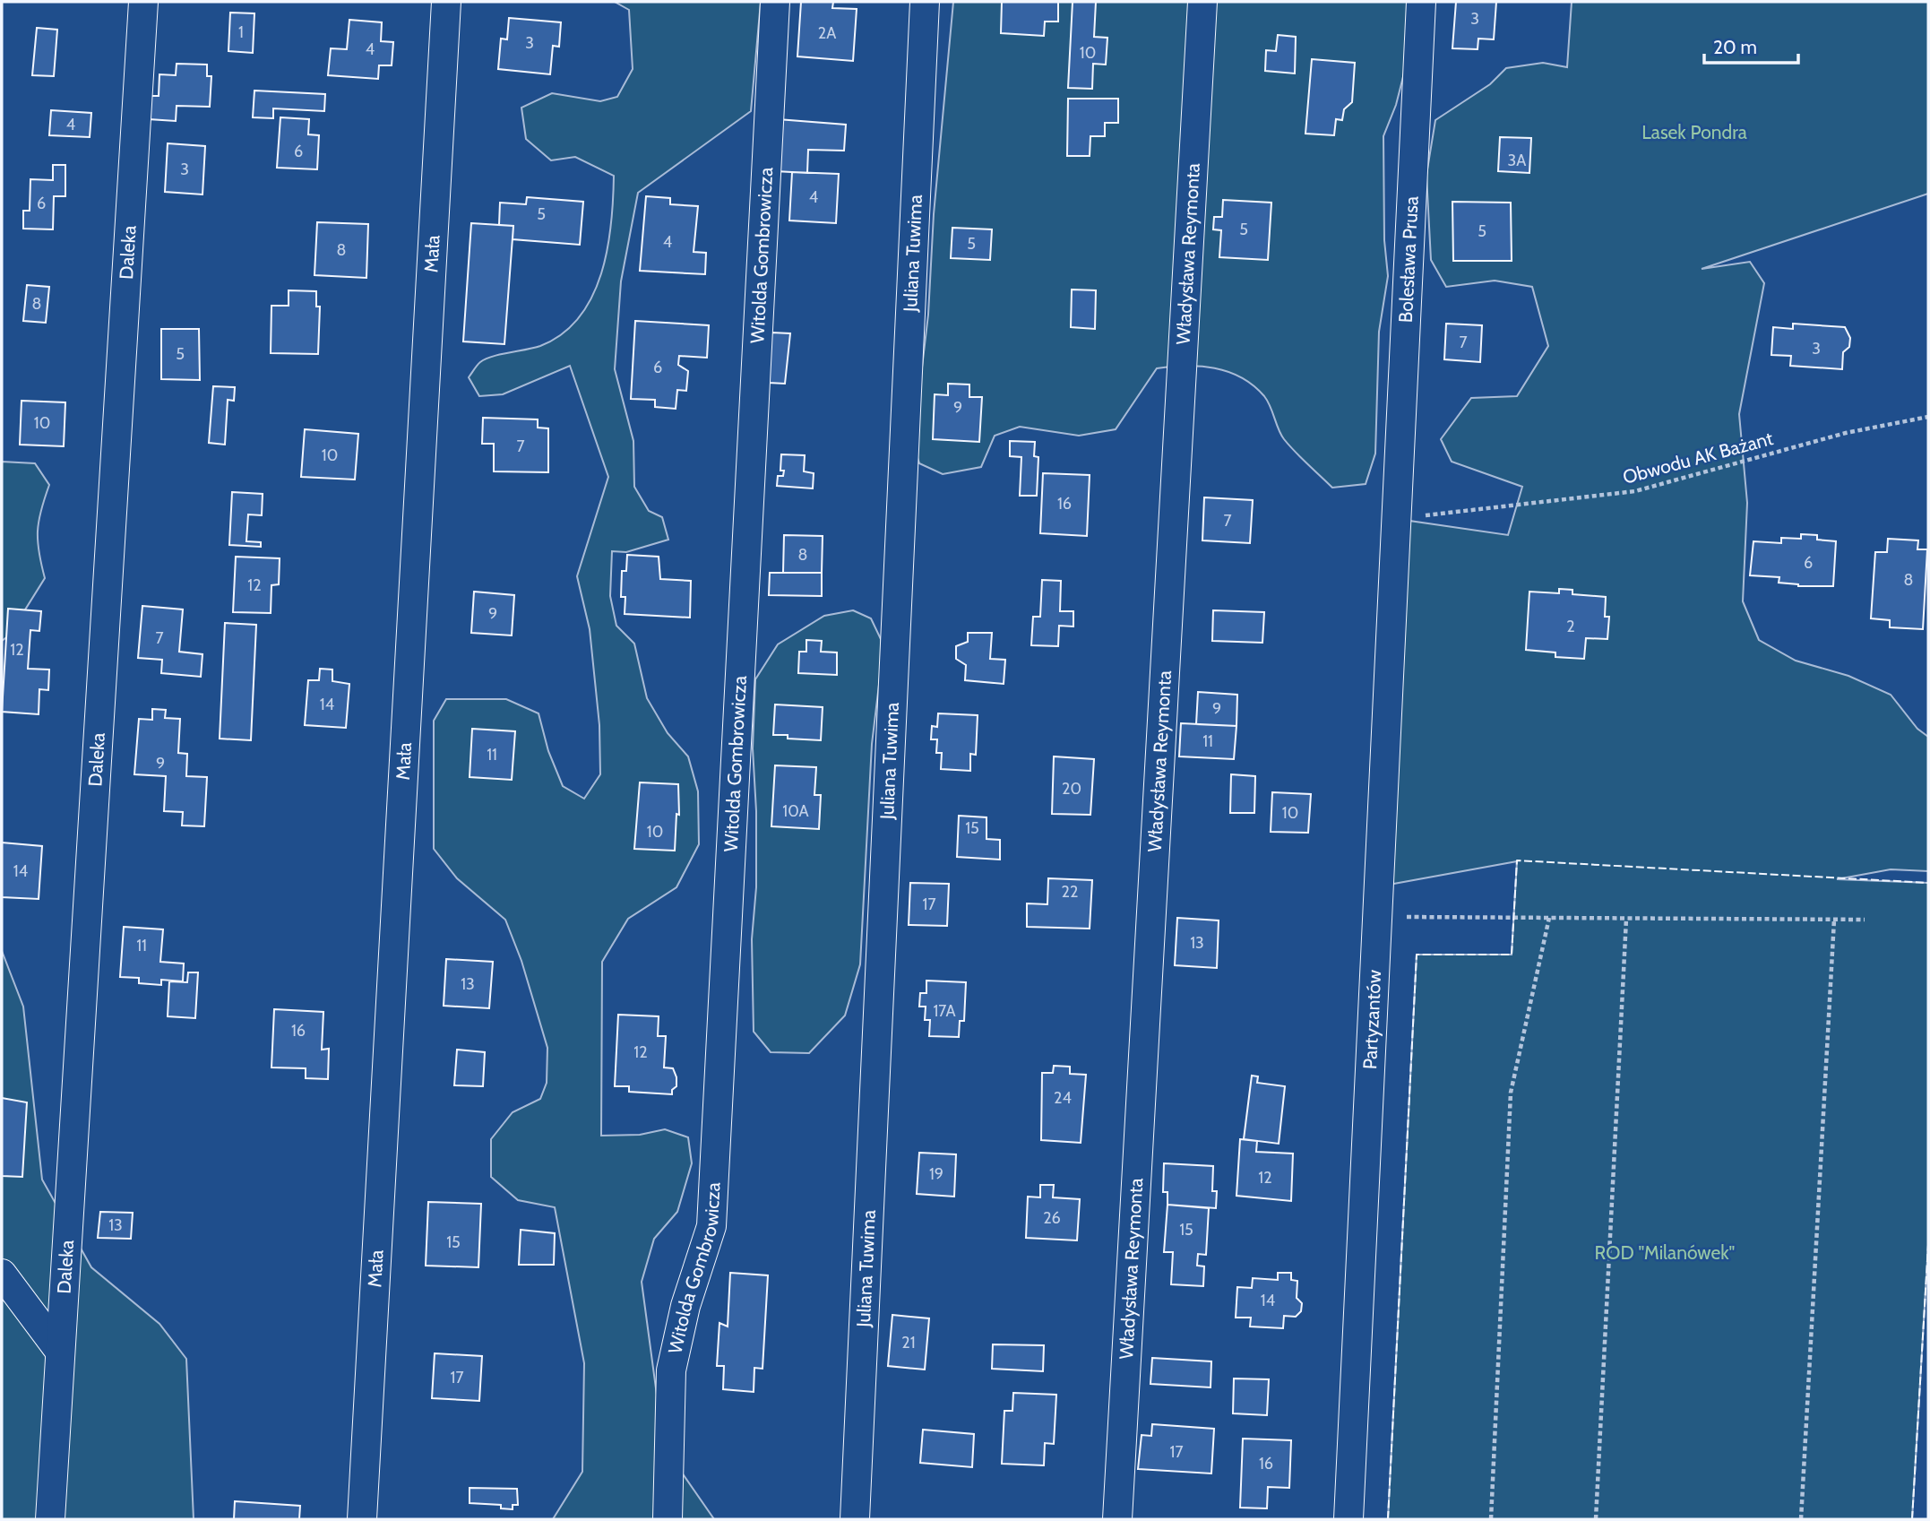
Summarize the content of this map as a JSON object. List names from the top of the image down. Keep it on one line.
{"streets":{"street":["Mała","Juliana Tuwima","Władysława Reymonta","Daleka","Witolda Gombrowicza","Bolesława Prusa","Partyzantów"],"path":["Obwodu AK Bażant"]},"crossings":[["Bolesława Prusa","Obwodu AK Bażant"],["Bolesława Prusa","Partyzantów"],["Obwodu AK Bażant","Partyzantów"]],"parks":["Lasek Pondra","ROD \"Milanówek\""],"house_numbers":["3","1","2A","3","4","10","4","6","3A","3","4","6","5","5","5","4","5","8","8","7","3","5","6","9","10","7","10","16","7","8","6","8","12","9","2","7","12","14","9","11","11","9","20","10A","10","15","10","14","22","17","13","11","13","17A","16","12","24","19","12","26","13","15","15","14","21","17","17","16"],"scale_bar":"20 m"}
